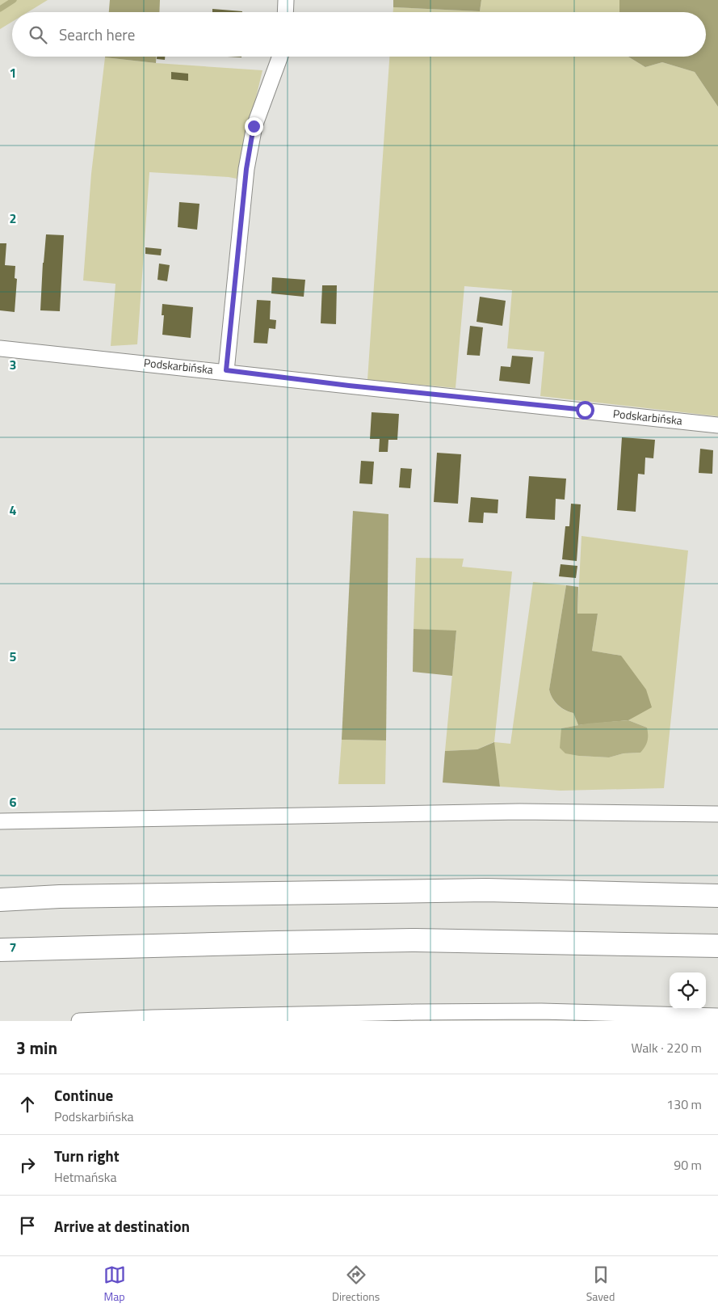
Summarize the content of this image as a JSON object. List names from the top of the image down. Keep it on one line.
{"streets":{"street":["Podskarbińska"]},"page":{"search":"Search here","heading":["3 min","Walk · 220 m"],"list":[["Continue","Podskarbińska","130 m"],["Turn right","Hetmańska","90 m"],"Arrive at destination"],"nav":["Map","Directions","Saved"]},"grid":{"rows":["1","2","3","4","5","6","7"]}}
